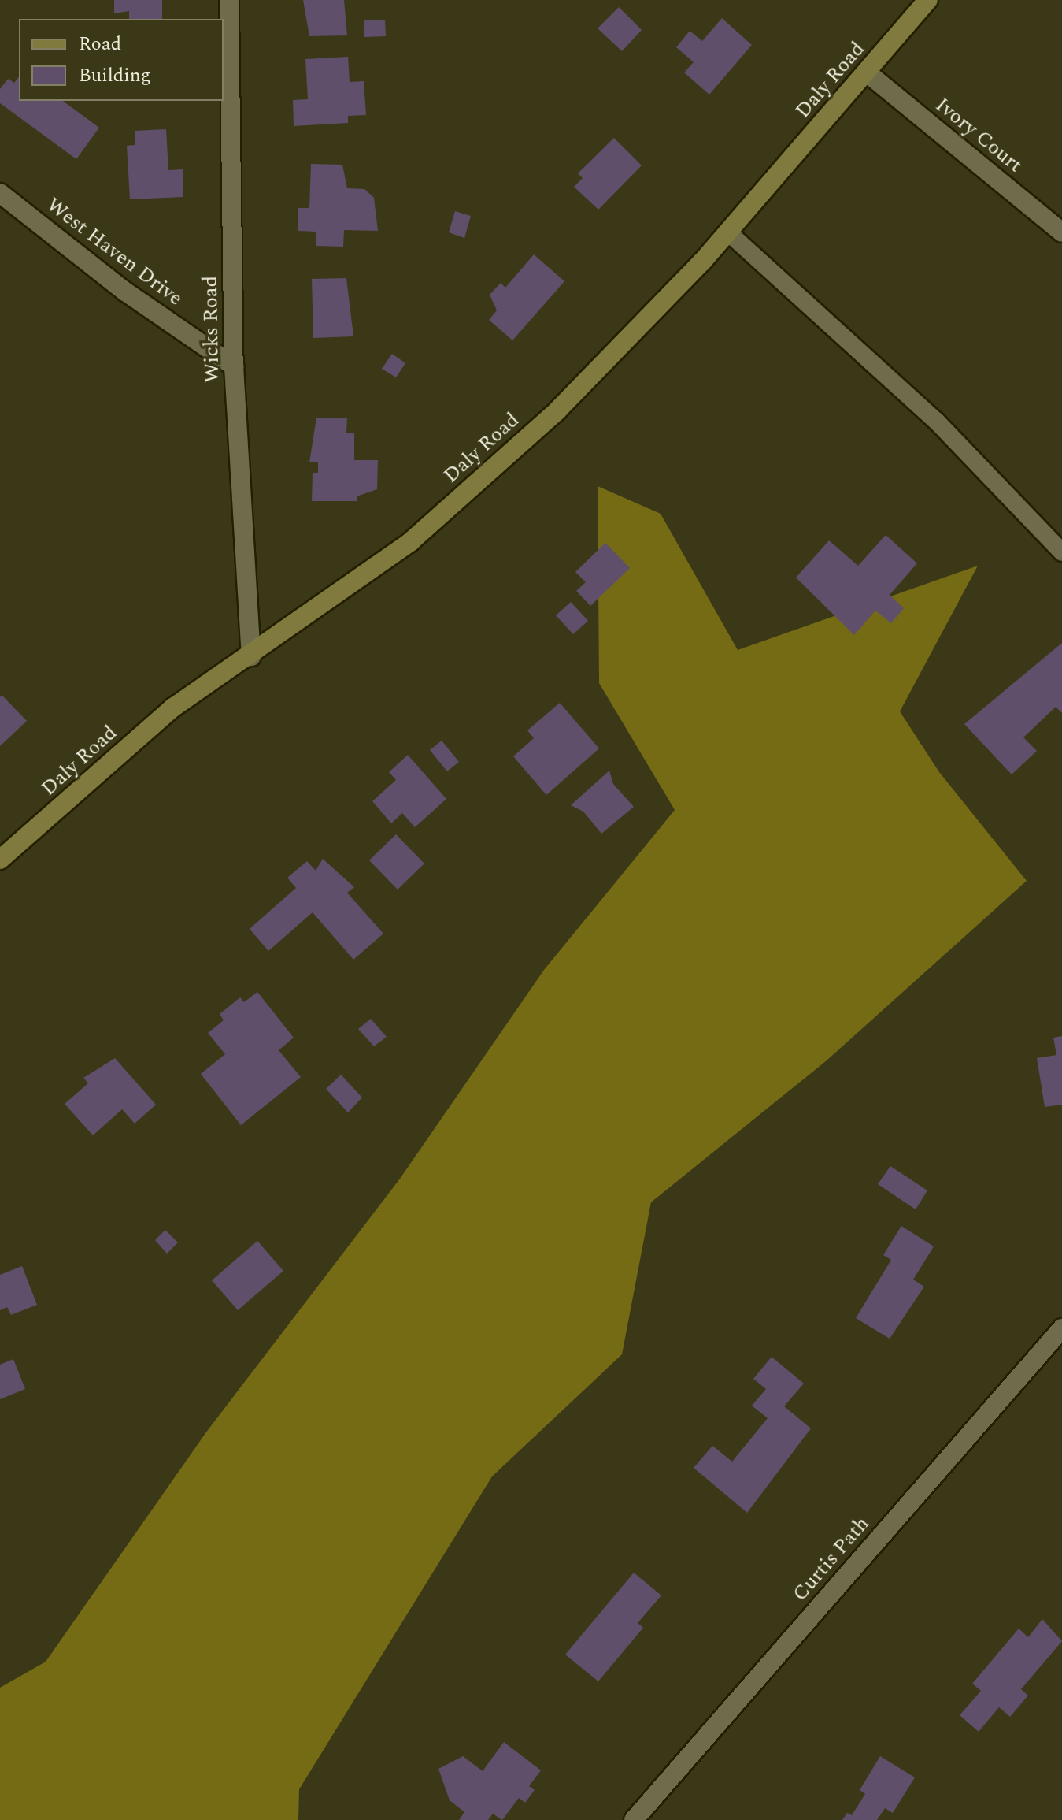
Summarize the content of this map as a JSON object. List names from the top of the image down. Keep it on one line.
{"streets":{"street":["Daly Road","Ivory Court","West Haven Drive","Wicks Road","Curtis Path"]},"crossings":[["Daly Road","Ivory Court"],["Daly Road","Wicks Road"],["West Haven Drive","Wicks Road"]],"legend":["Road","Building"]}
